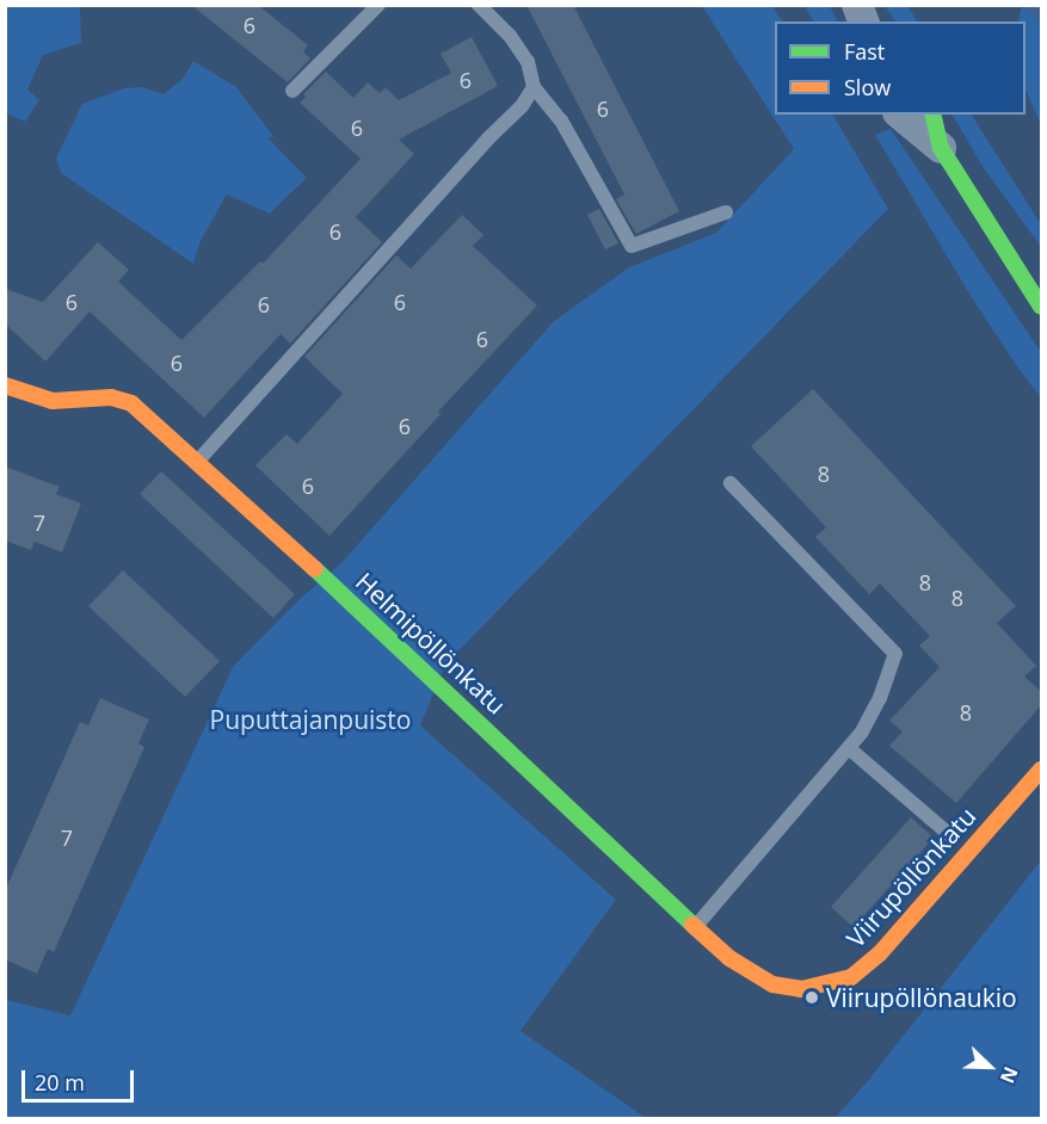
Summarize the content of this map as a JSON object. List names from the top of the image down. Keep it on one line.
{"streets":{"street":["Helmipöllönkatu","Viirupöllönkatu"]},"crossings":[["Helmipöllönkatu","Viirupöllönkatu"]],"parks":["Puputtajanpuisto"],"places":["Viirupöllönaukio"],"house_numbers":["6","6","6","6","6","6","6","6","6","6","6","8","6","7","8","8","8","7"],"legend":["Fast","Slow"],"scale_bar":"20 m","north":"bottom right"}
